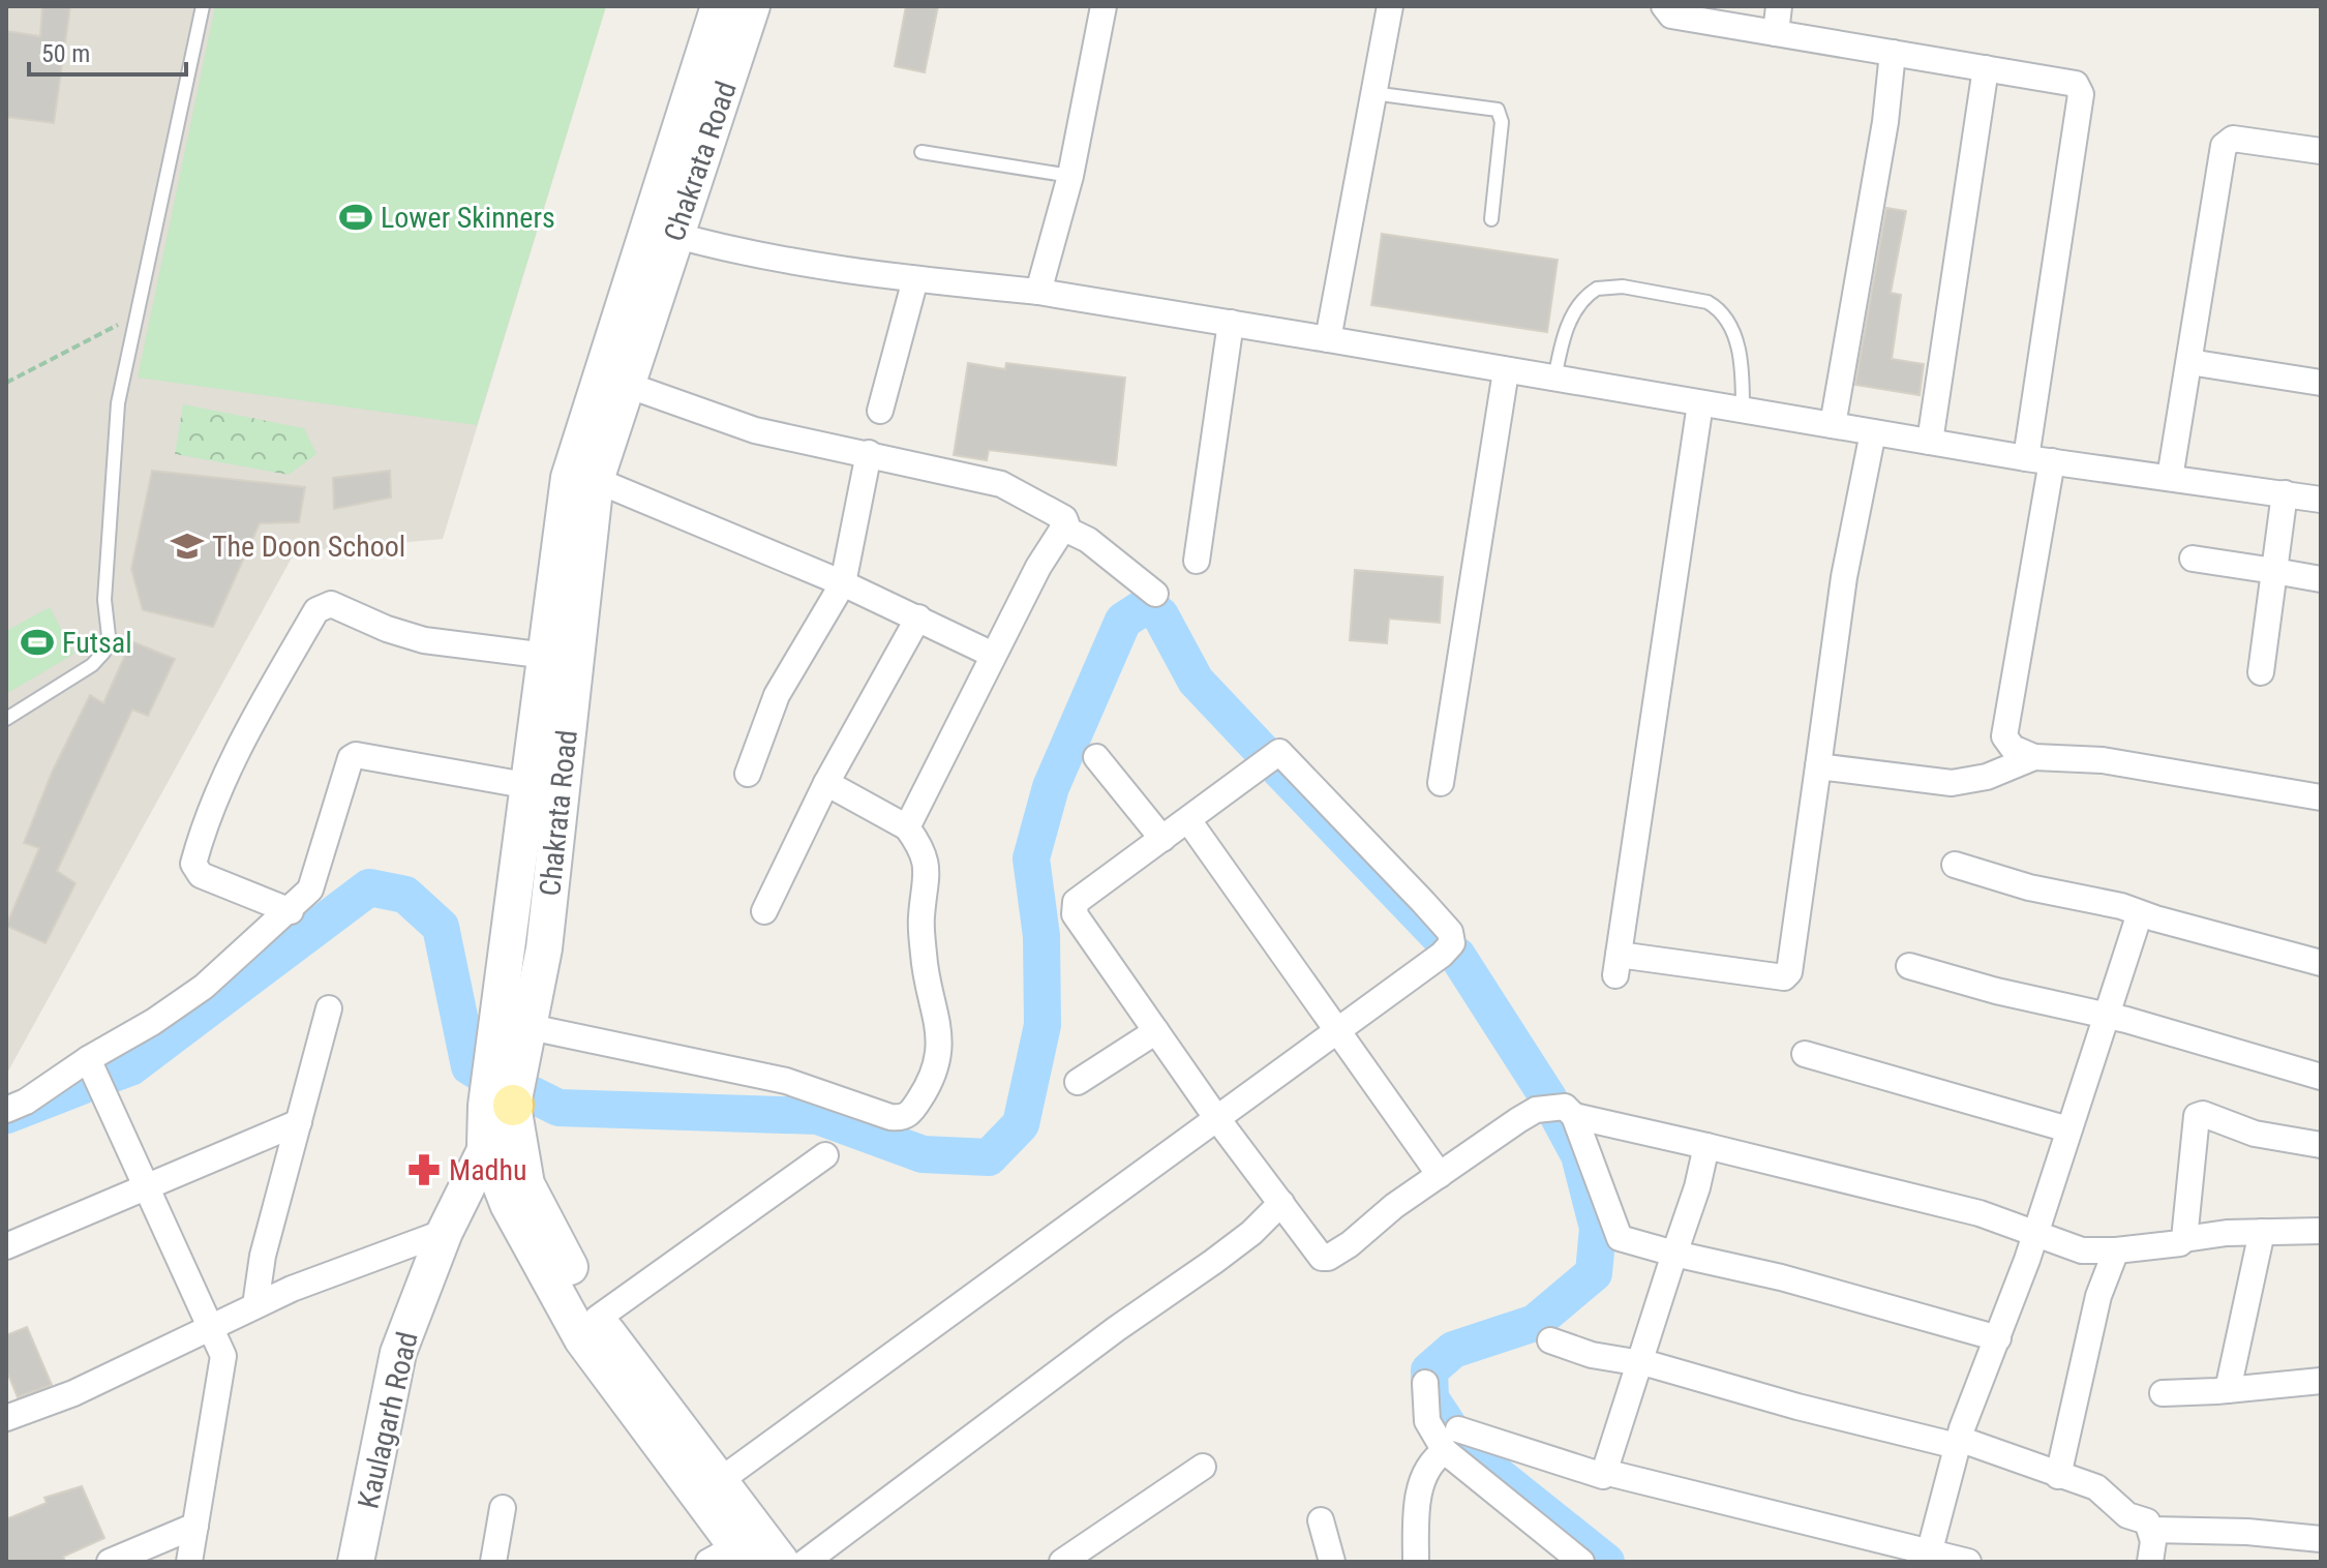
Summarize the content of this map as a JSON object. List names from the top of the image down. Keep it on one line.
{"streets":{"main road":["Chakrata Road","Kaulagarh Road"]},"crossings":[["Chakrata Road","Kaulagarh Road"]],"places":{"sports":["Lower Skinners","Futsal"],"school or university":["The Doon School"],"pharmacy":["Madhu"]},"scale_bar":"50 m"}
